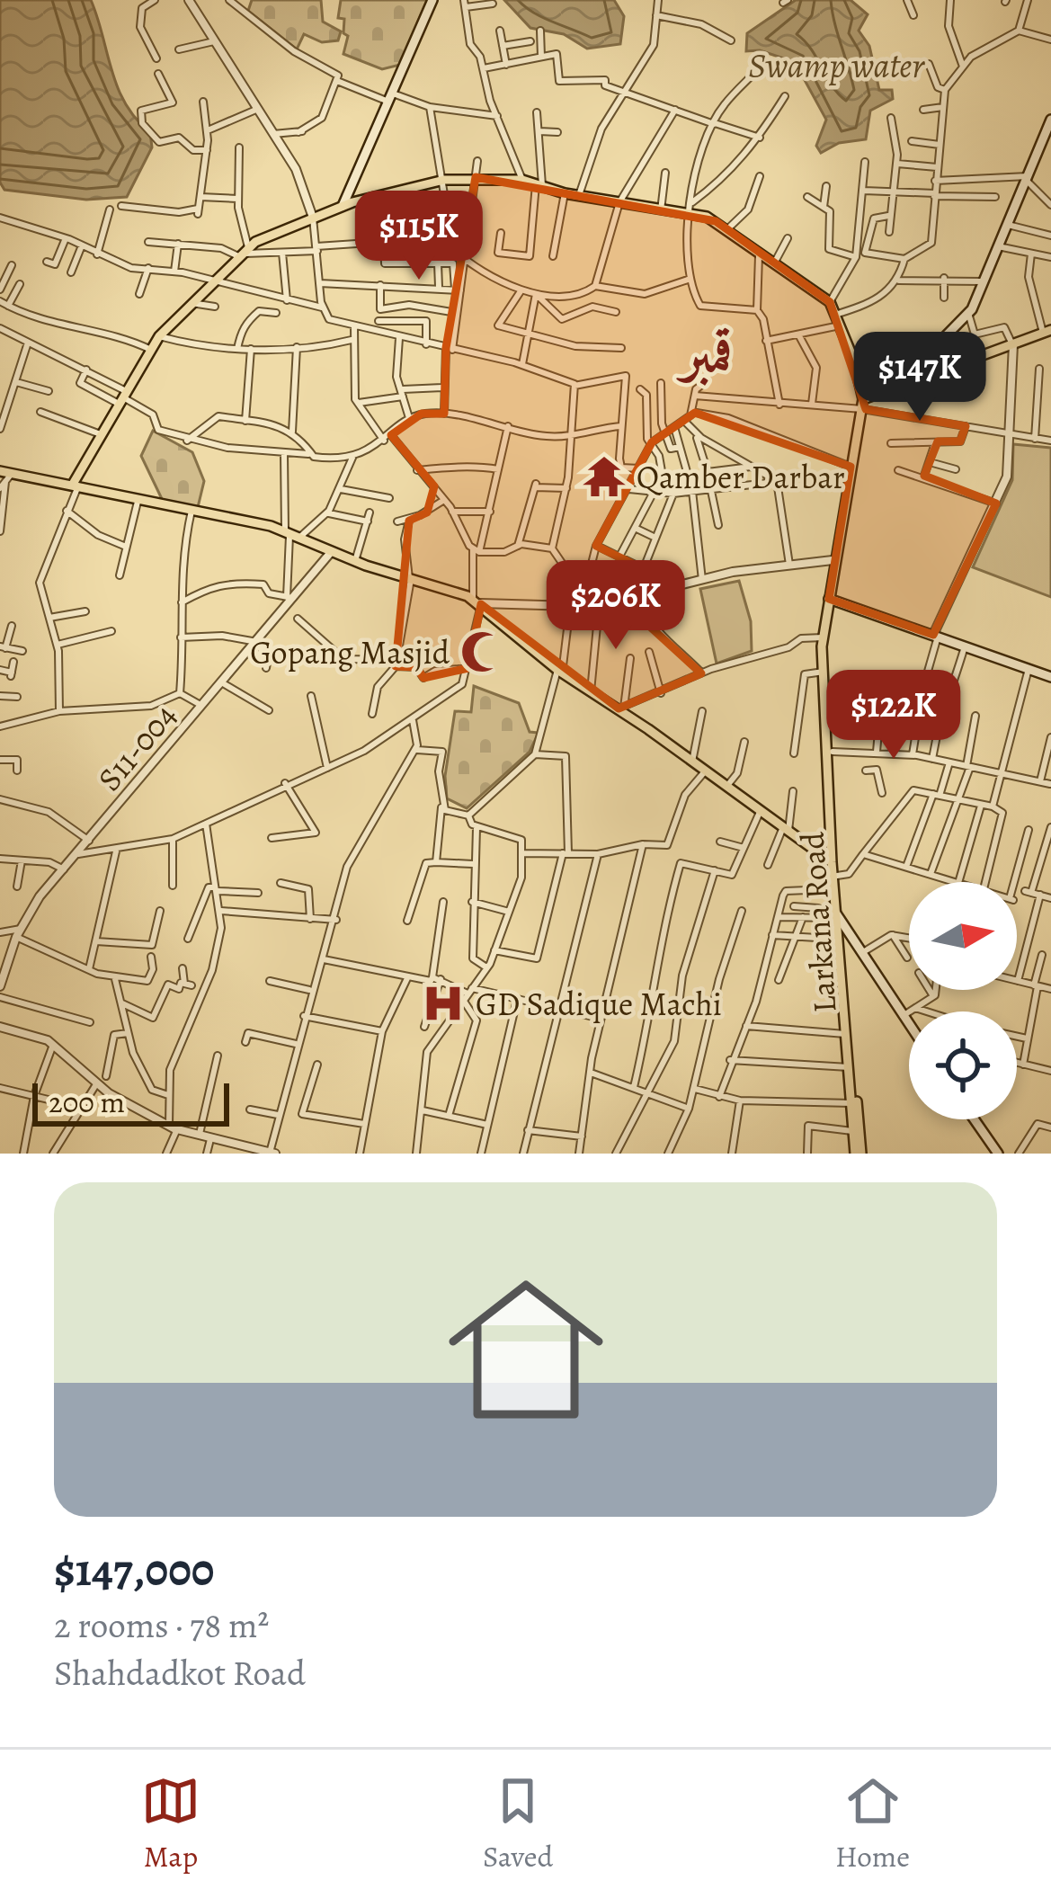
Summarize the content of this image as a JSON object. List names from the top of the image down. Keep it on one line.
{"streets":{"main road":["Larkana Road"],"street":["S11-004"]},"districts":["قمبر"],"water":["Swamp water"],"places":{"temple":["Qamber Darbar"],"mosque":["Gopang Masjid"],"hospital":["GD Sadique Machi"]},"scale_bar":"200 m","north":"right","page":{"price":["$115K","$147K","$206K","$122K"],"scale":"200 m","list":[{"name":"$147,000","note":"2 rooms · 78 m² · Shahdadkot Road"}],"tabs":["Map","Saved","Home"]}}
